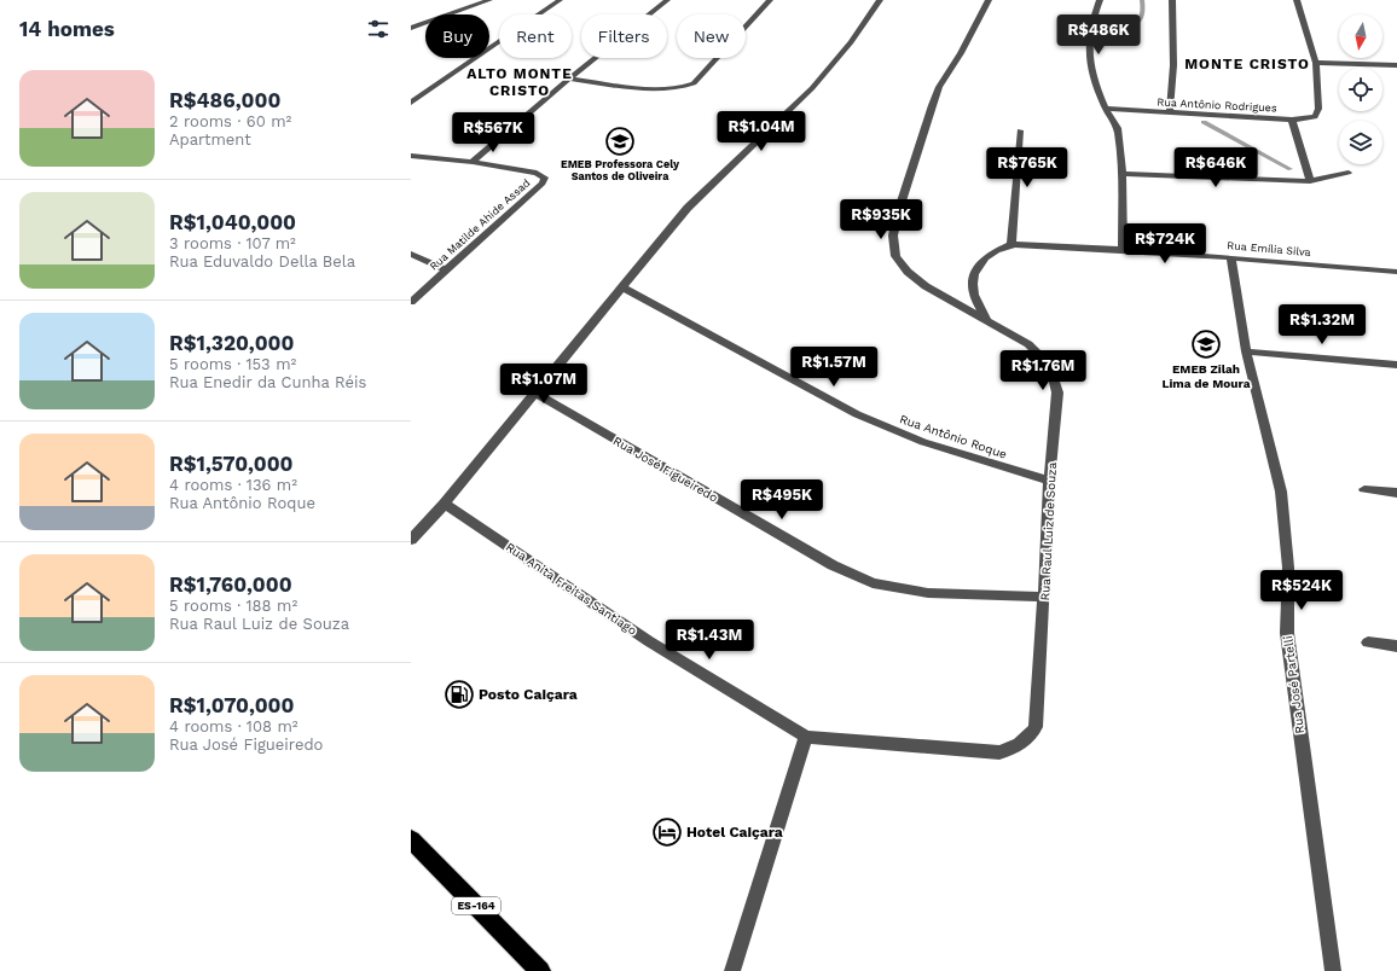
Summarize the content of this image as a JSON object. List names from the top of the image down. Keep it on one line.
{"streets":{"highway":["ES-164"],"street":["Rua Antônio Rodrigues","Rua Matilde Ahide Assad","Rua Emília Silva","Rua Antônio Roque","Rua José Figueiredo","Rua Raul Luiz de Souza","Rua Anita Freitas Santiago","Rua José Partelli"]},"crossings":[["Rua Emília Silva","Rua Raul Luiz de Souza"],["Rua Emília Silva","Rua José Partelli"],["Rua Antônio Roque","Rua Raul Luiz de Souza"],["Rua José Figueiredo","Rua Raul Luiz de Souza"],["Rua Raul Luiz de Souza","Rua Anita Freitas Santiago"]],"districts":["MONTE CRISTO","ALTO MONTE CRISTO"],"places":{"school or university":["EMEB Professora Cely Santos de Oliveira","EMEB Zilah Lima de Moura"],"fuel station":["Posto Caiçara"],"hotel":["Hotel Caiçara"]},"north":"bottom","page":{"heading":"14 homes","price":["R$486K","R$1.04M","R$567K","R$765K","R$646K","R$935K","R$724K","R$1.32M","R$1.57M","R$1.76M","R$1.07M","R$495K","R$524K","R$1.43M"],"chip":["Buy","Rent","Filters","New"],"list":[{"name":"R$486,000","note":"2 rooms · 60 m² · Apartment"},{"name":"R$1,040,000","note":"3 rooms · 107 m² · Rua Eduvaldo Della Bela"},{"name":"R$1,320,000","note":"5 rooms · 153 m² · Rua Enedir da Cunha Réis"},{"name":"R$1,570,000","note":"4 rooms · 136 m² · Rua Antônio Roque"},{"name":"R$1,760,000","note":"5 rooms · 188 m² · Rua Raul Luiz de Souza"},{"name":"R$1,070,000","note":"4 rooms · 108 m² · Rua José Figueiredo"}]}}
